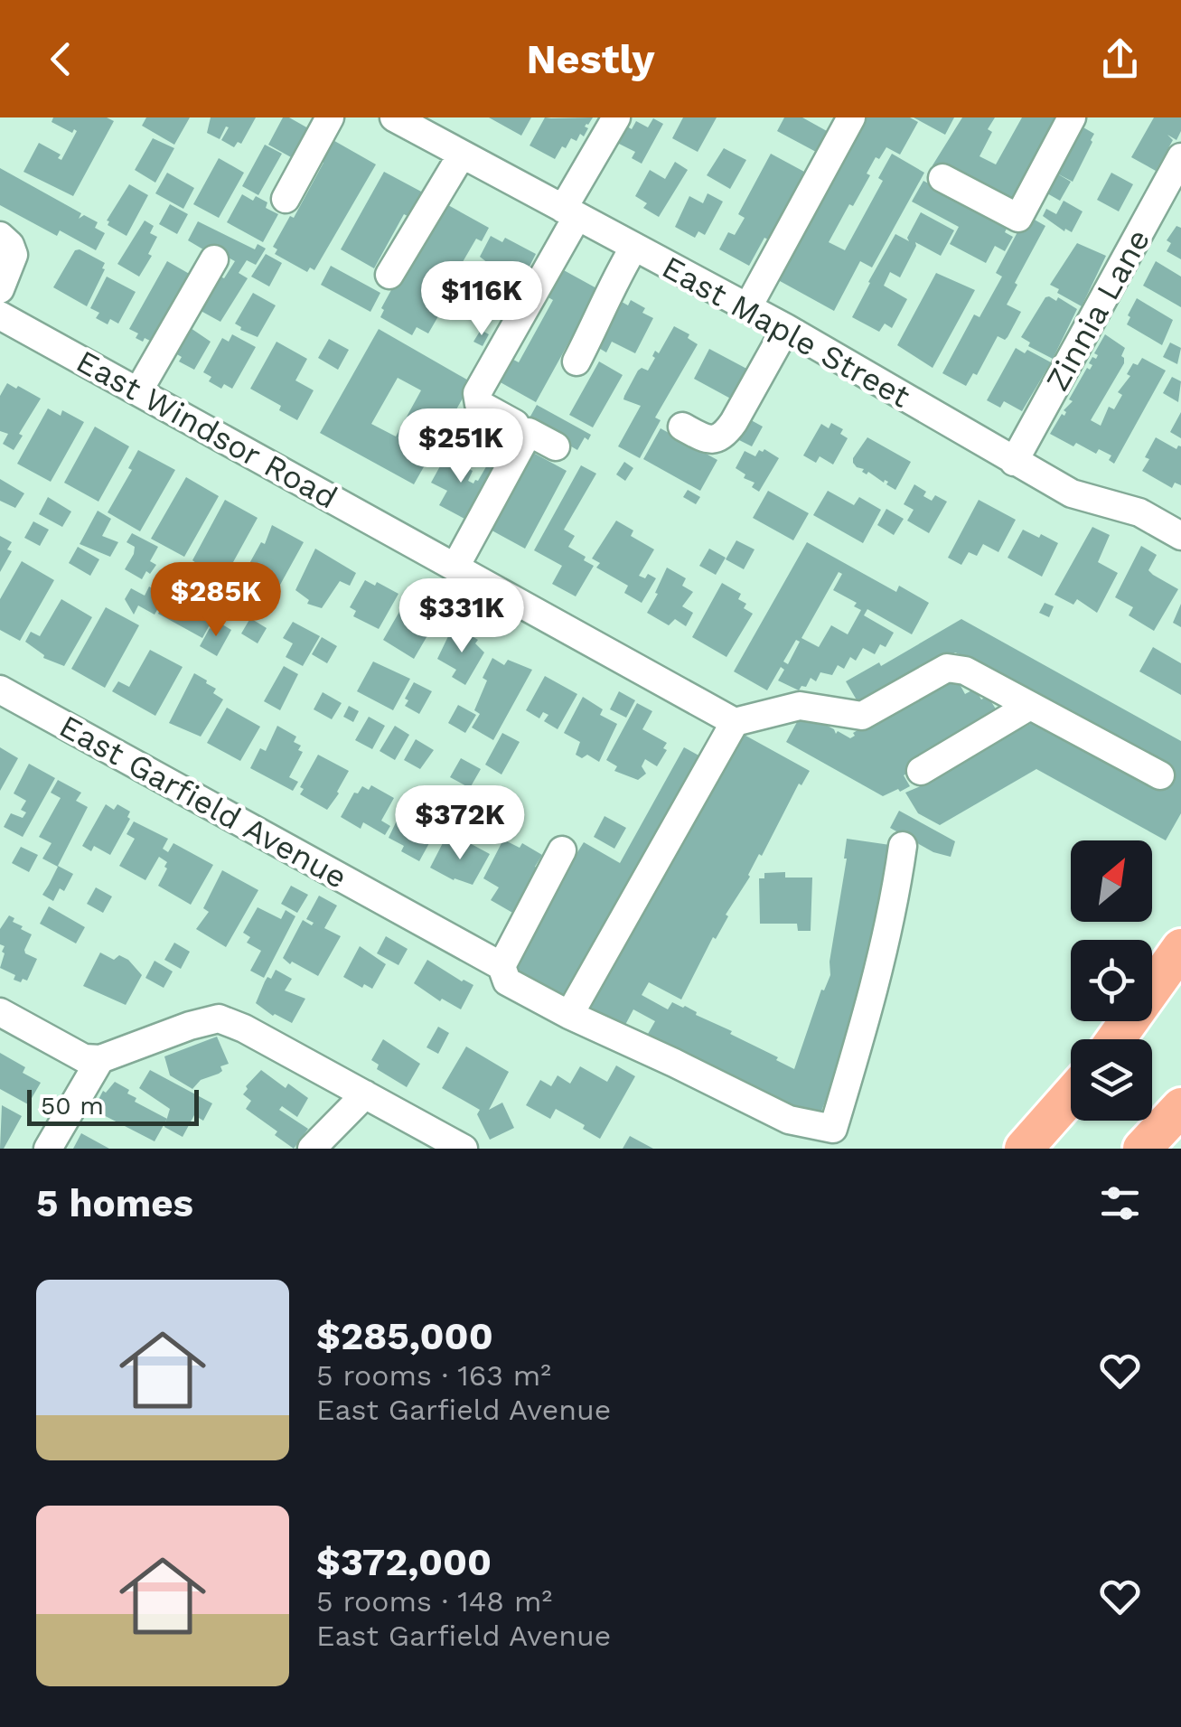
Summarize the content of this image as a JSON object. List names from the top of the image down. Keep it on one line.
{"streets":{"street":["Zinnia Lane","East Maple Street","East Windsor Road","East Garfield Avenue"]},"crossings":[["Zinnia Lane","East Maple Street"]],"scale_bar":"50 m","north":"top right","page":{"header":"Nestly","price":["$116K","$251K","$285K","$331K","$372K"],"scale":"50 m","heading":"5 homes","list":[{"name":"$285,000","note":"5 rooms · 163 m² · East Garfield Avenue"},{"name":"$372,000","note":"5 rooms · 148 m² · East Garfield Avenue"}]}}
